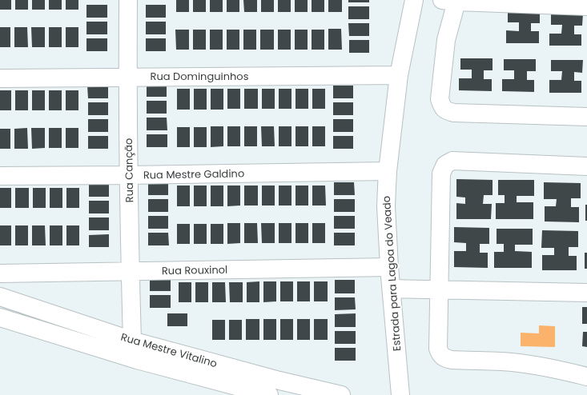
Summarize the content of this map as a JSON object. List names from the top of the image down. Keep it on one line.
{"streets":{"street":["Rua Dominguinhos","Rua Canção","Rua Mestre Galdino","Rua Rouxinol","Estrada para Lagoa do Veado","Rua Mestre Vitalino"]},"crossings":[["Rua Dominguinhos","Rua Canção"],["Rua Dominguinhos","Estrada para Lagoa do Veado"],["Rua Canção","Rua Mestre Galdino"],["Rua Canção","Rua Rouxinol"],["Rua Canção","Rua Mestre Vitalino"],["Rua Mestre Galdino","Estrada para Lagoa do Veado"],["Rua Rouxinol","Estrada para Lagoa do Veado"]]}
